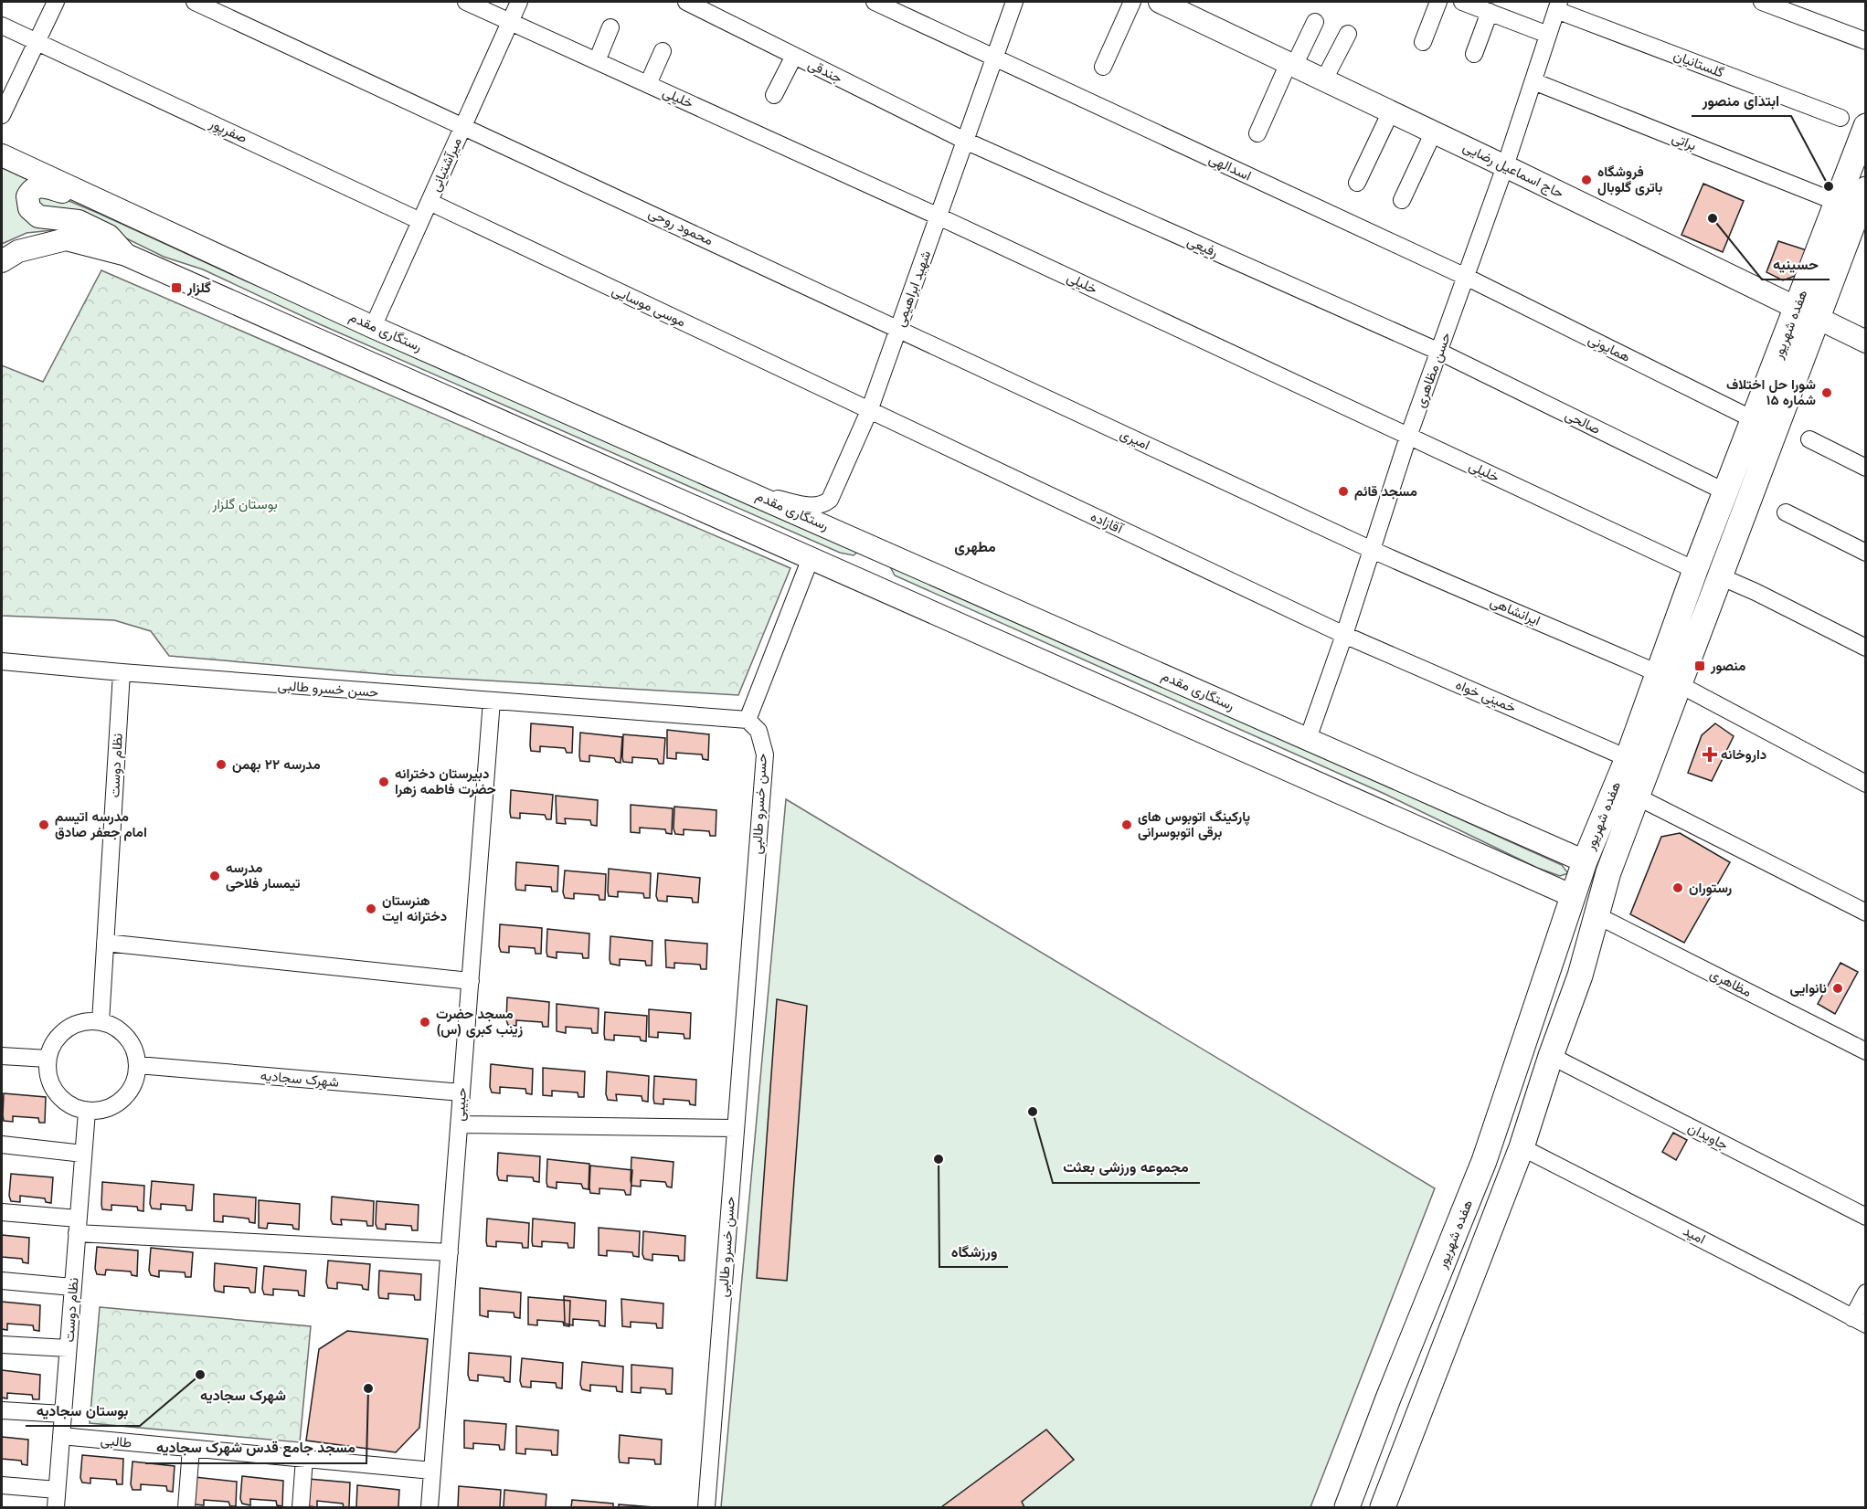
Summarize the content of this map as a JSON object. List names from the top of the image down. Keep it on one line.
{"streets":{"main road":["حاج اسماعیل رضایی","هفده شهریور","رستگاری مقدم"],"street":["گلستانیان","جندقی","خلیلی","صفرپور","براتی","میرآشتیانی","اسدالهی","محمود روحی","رفیعی","شهید ابراهیمی","موسی موسایی","همایونی","حسن مظاهری","صالحی","امیری","آقازاده","ایرانشاهی","حسن خسرو طالبی","خمینی خواه","نظام دوست","مظاهری","شهرک سجادیه","حبیبی","جاویدان","امید","طالبی"]},"crossings":[["گلستانیان","حسن مظاهری"],["جندقی","رفیعی"],["جندقی","شهید ابراهیمی"],["خلیلی","میرآشتیانی"],["خلیلی","شهید ابراهیمی"],["خلیلی","هفده شهریور"],["خلیلی","حسن مظاهری"],["صفرپور","میرآشتیانی"],["براتی","هفده شهریور"],["براتی","حسن مظاهری"],["میرآشتیانی","محمود روحی"],["میرآشتیانی","موسی موسایی"],["میرآشتیانی","رستگاری مقدم"],["اسدالهی","شهید ابراهیمی"],["اسدالهی","همایونی"],["اسدالهی","حسن مظاهری"],["حاج اسماعیل رضایی","هفده شهریور"],["حاج اسماعیل رضایی","حسن مظاهری"],["محمود روحی","شهید ابراهیمی"],["محمود روحی","امیری"],["رفیعی","شهید ابراهیمی"],["رفیعی","حسن مظاهری"],["رفیعی","صالحی"],["شهید ابراهیمی","موسی موسایی"],["شهید ابراهیمی","رستگاری مقدم"],["شهید ابراهیمی","امیری"],["شهید ابراهیمی","آقازاده"],["موسی موسایی","آقازاده"],["هفده شهریور","رستگاری مقدم"],["هفده شهریور","همایونی"],["هفده شهریور","صالحی"],["هفده شهریور","ایرانشاهی"],["هفده شهریور","خمینی خواه"],["هفده شهریور","مظاهری"],["هفده شهریور","جاویدان"],["هفده شهریور","امید"],["رستگاری مقدم","حسن مظاهری"],["همایونی","حسن مظاهری"],["حسن مظاهری","صالحی"],["حسن مظاهری","امیری"],["حسن مظاهری","آقازاده"],["حسن مظاهری","ایرانشاهی"],["حسن مظاهری","خمینی خواه"],["امیری","ایرانشاهی"],["آقازاده","خمینی خواه"],["حسن خسرو طالبی","نظام دوست"],["حسن خسرو طالبی","حبیبی"],["نظام دوست","شهرک سجادیه"],["نظام دوست","طالبی"],["شهرک سجادیه","حبیبی"],["حبیبی","طالبی"]],"districts":["مطهری","شهرک سجادیه"],"parks":["بوستان گلزار"],"places":{"other":["فروشگاه باتری گلوبال","ابتدای منصور","حسینیه","شورا حل اختلاف شماره ۱۵","مسجد قائم","مدرسه ۲۲ بهمن","دبیرستان دخترانه حضرت فاطمه زهرا","مدرسه اتیسم امام جعفر صادق","پارکینگ اتوبوس های برقی اتوبوسرانی","مدرسه تیمسار فلاحی","رستوران","هنرستان دخترانه ایت","نانوایی","مسجد حضرت زینب کبری (س)","مجموعه ورزشی بعثت","ورزشگاه","بوستان سجادیه","مسجد جامع قدس شهرک سجادیه"],"transit":["گلزار","منصور"],"health":["داروخانه"]}}
